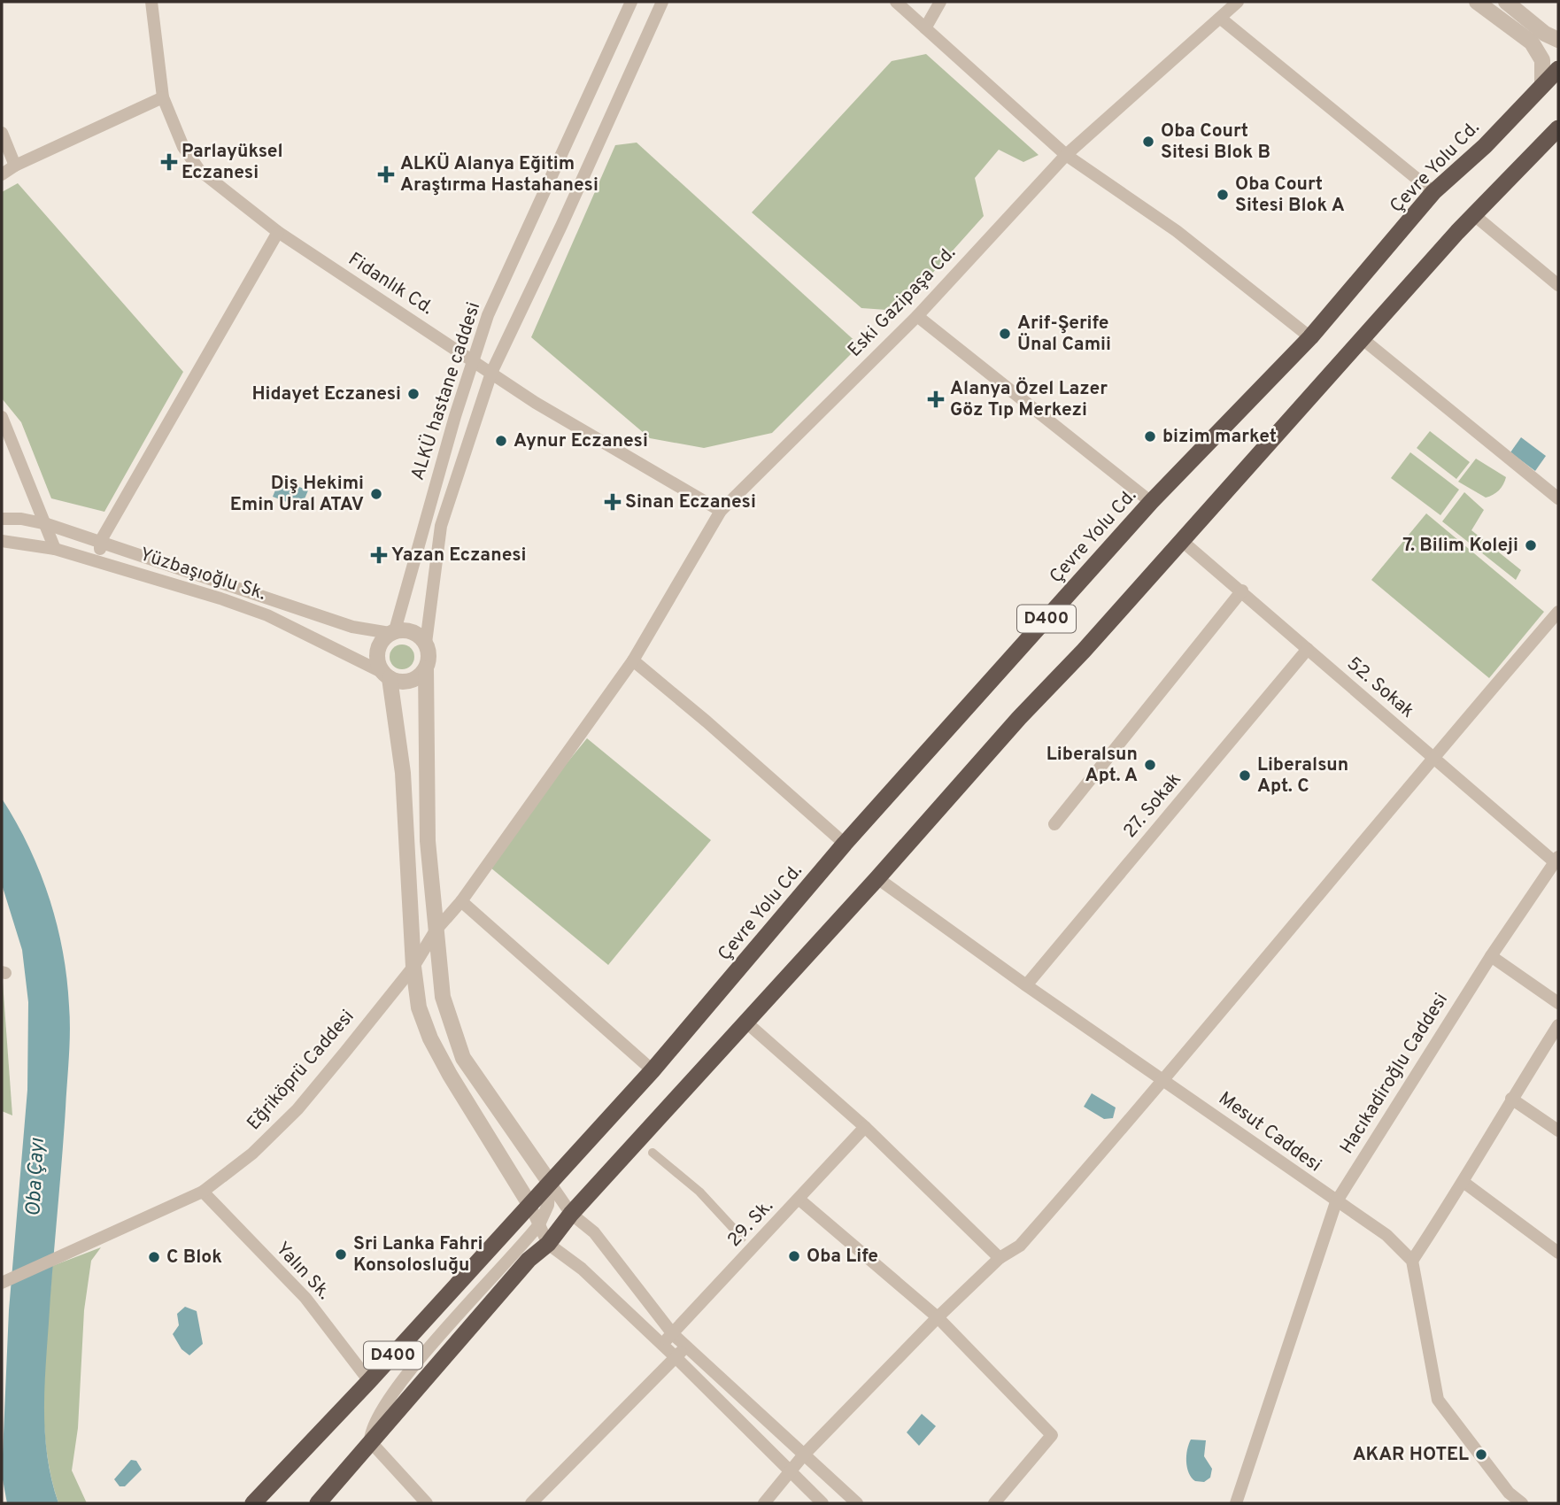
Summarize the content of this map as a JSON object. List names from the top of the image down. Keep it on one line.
{"streets":{"highway":["Çevre Yolu Cd.","D400"],"street":["Fidanlık Cd.","Eski Gazipaşa Cd.","ALKÜ hastane caddesi","Yüzbaşıoğlu Sk.","52. Sokak","27. Sokak","Eğriköprü Caddesi","Hacıkadiroğlu Caddesi","Mesut Caddesi","29. Sk.","Yalın Sk."]},"crossings":[["Çevre Yolu Cd.","D400"],["Fidanlık Cd.","Eski Gazipaşa Cd."],["Fidanlık Cd.","ALKÜ hastane caddesi"],["Eski Gazipaşa Cd.","Eğriköprü Caddesi"],["ALKÜ hastane caddesi","Yüzbaşıoğlu Sk."],["D400","52. Sokak"],["D400","Mesut Caddesi"],["D400","Yalın Sk."],["52. Sokak","27. Sokak"],["52. Sokak","Hacıkadiroğlu Caddesi"],["27. Sokak","Mesut Caddesi"],["Eğriköprü Caddesi","Yalın Sk."],["Hacıkadiroğlu Caddesi","Mesut Caddesi"]],"water":["Oba Çayı"],"places":{"other":["Oba Court Sitesi Blok B","Oba Court Sitesi Blok A","Arif-Şerife Ünal Camii","Hidayet Eczanesi","bizim market","Aynur Eczanesi","Diş Hekimi Emin Ural ATAV","7. Bilim Koleji","Liberalsun Apt. A","Liberalsun Apt. C","Sri Lanka Fahri Konsolosluğu","Oba Life","C Blok","AKAR HOTEL"],"health":["Parlayüksel Eczanesi","ALKÜ Alanya Eğitim Araştırma Hastahanesi","Alanya Özel Lazer Göz Tıp Merkezi","Sinan Eczanesi","Yazan Eczanesi"]}}
